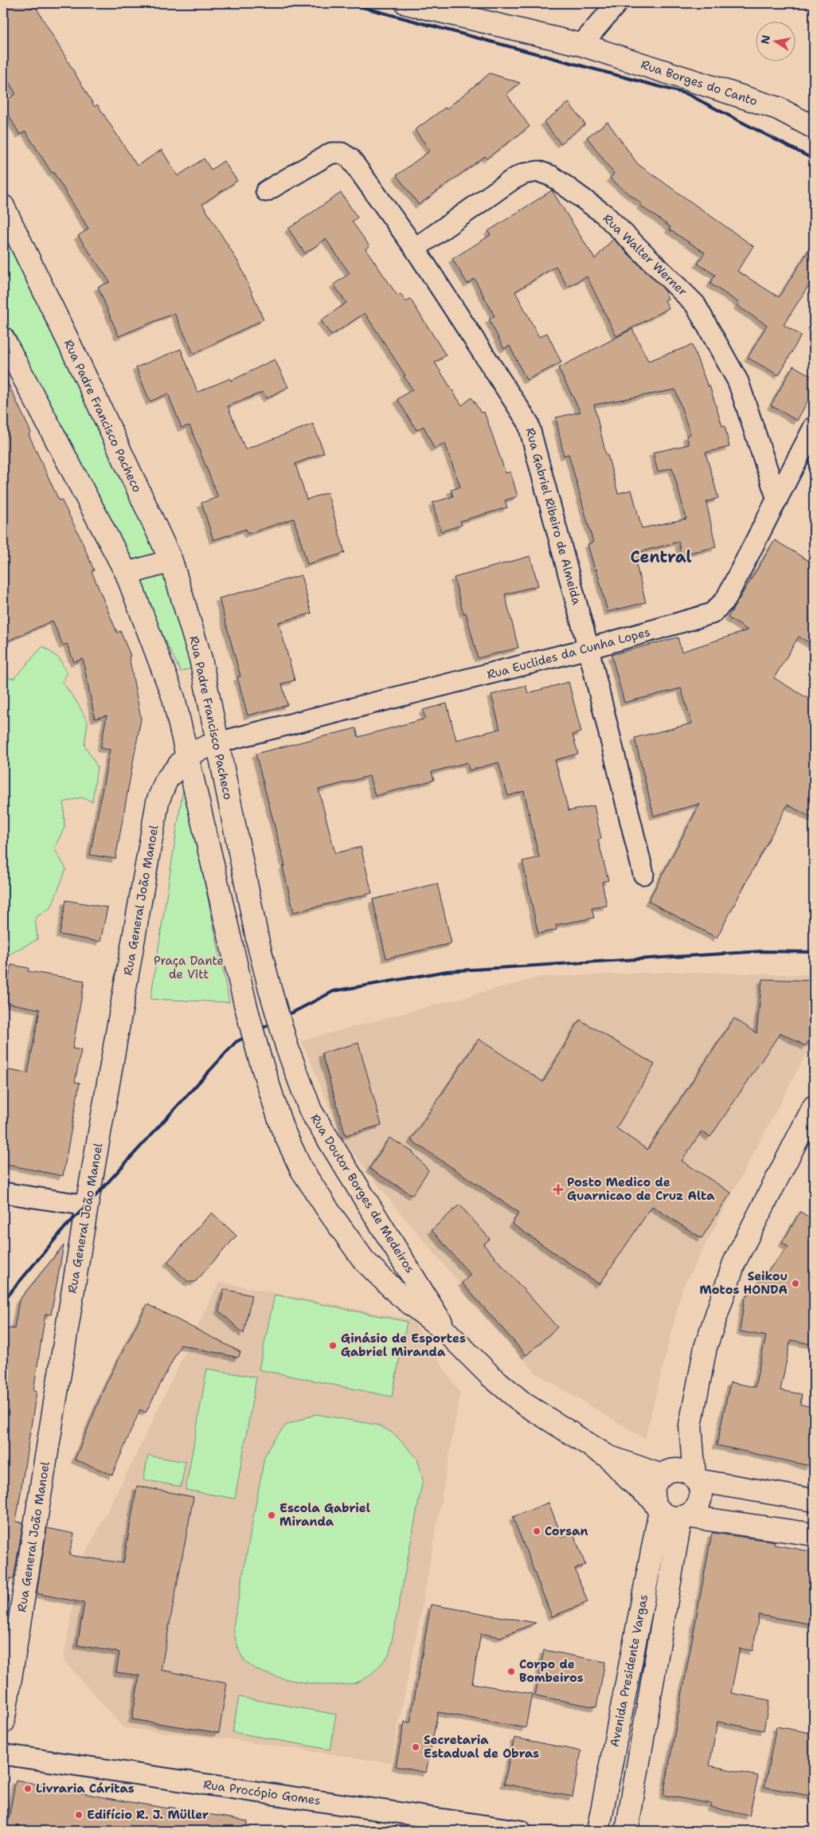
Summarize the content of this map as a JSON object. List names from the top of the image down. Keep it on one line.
{"streets":{"main road":["Rua Borges do Canto","Rua Padre Francisco Pacheco","Rua General João Manoel","Rua Doutor Borges de Medeiros","Avenida Presidente Vargas"],"street":["Rua Walter Werner","Rua Gabriel Ribeiro de Almeida","Rua Euclides da Cunha Lopes","Rua Procópio Gomes"]},"crossings":[["Rua Walter Werner","Rua Gabriel Ribeiro de Almeida"],["Rua Walter Werner","Rua Euclides da Cunha Lopes"],["Rua Padre Francisco Pacheco","Rua Euclides da Cunha Lopes"],["Rua Padre Francisco Pacheco","Rua General João Manoel"],["Rua Padre Francisco Pacheco","Rua Doutor Borges de Medeiros"],["Rua Gabriel Ribeiro de Almeida","Rua Euclides da Cunha Lopes"],["Rua Euclides da Cunha Lopes","Rua General João Manoel"],["Rua General João Manoel","Rua Doutor Borges de Medeiros"],["Rua Doutor Borges de Medeiros","Avenida Presidente Vargas"]],"districts":["Central"],"parks":["Praça Dante de Vitt"],"places":{"health":["Posto Medico de Guarnicao de Cruz Alta"],"other":["Seikou Motos HONDA","Ginásio de Esportes Gabriel Miranda","Escola Gabriel Miranda","Corsan","Corpo de Bombeiros","Secretaria Estadual de Obras","Livraria Cáritas","Edifício R. J. Müller"]},"north":"left"}
